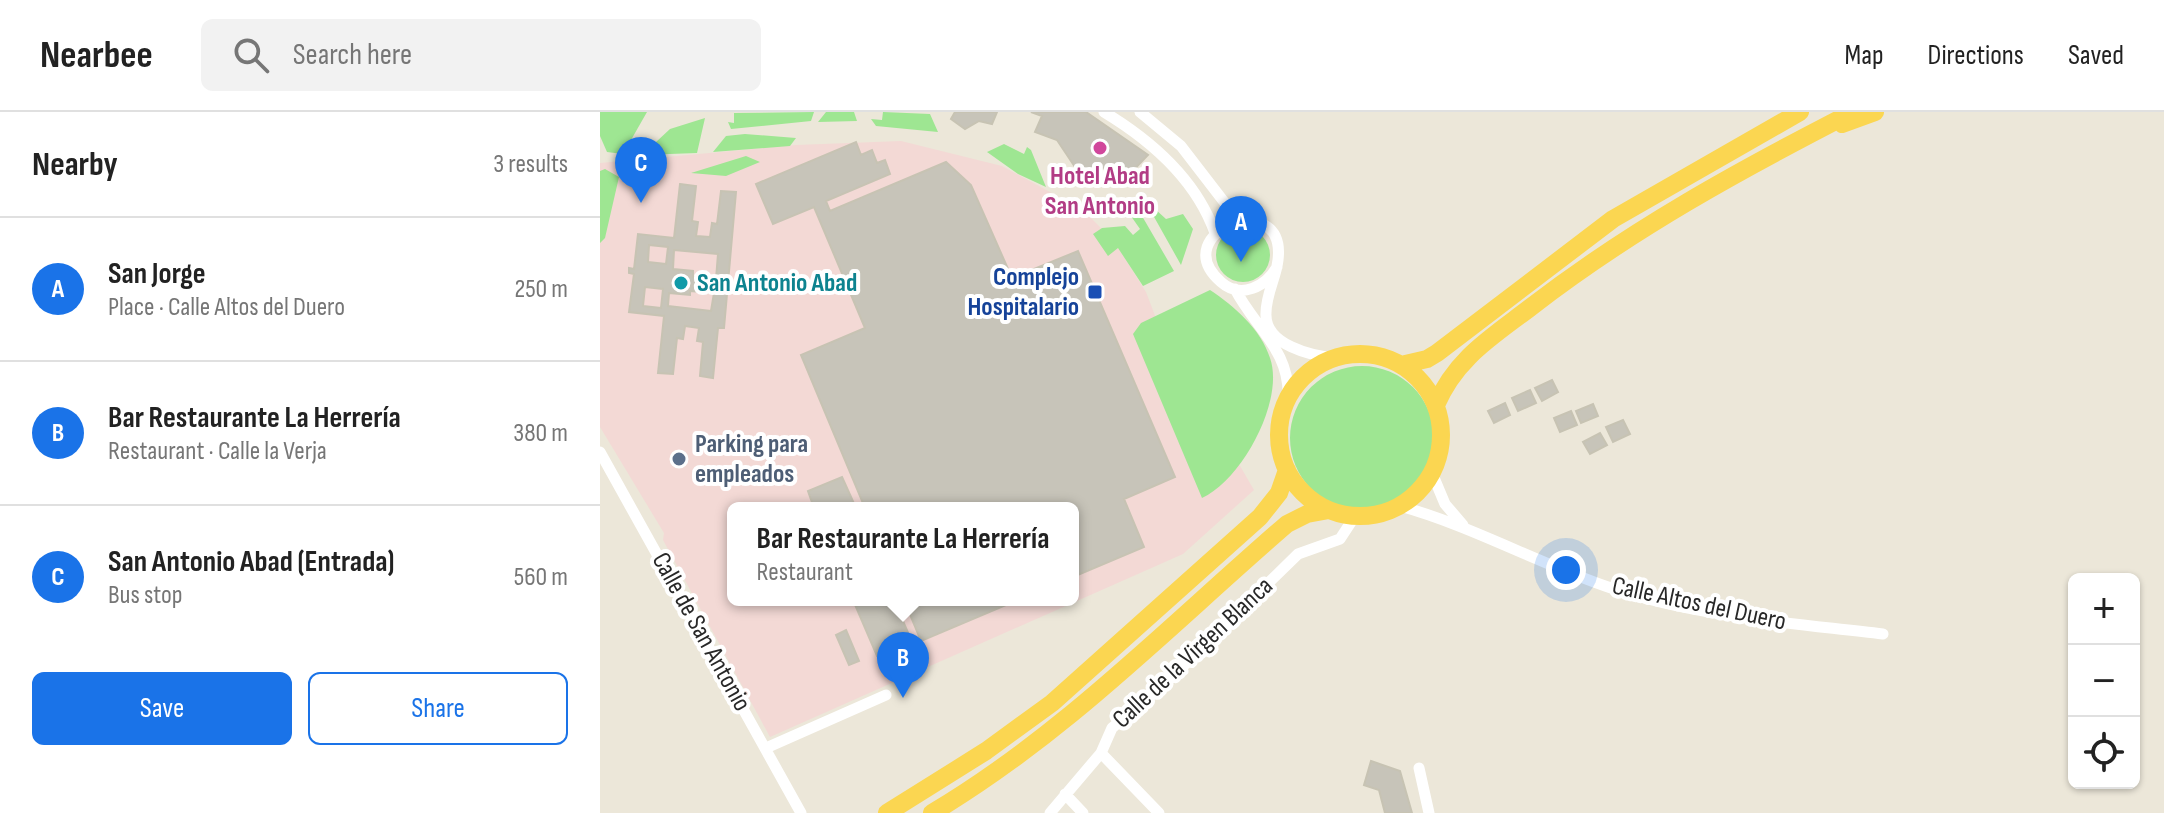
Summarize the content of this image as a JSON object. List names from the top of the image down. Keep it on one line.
{"streets":{"street":["Calle Altos del Duero","Calle de San Antonio","Calle de la Virgen Blanca"]},"crossings":[["Calle Altos del Duero","Calle de la Virgen Blanca"]],"places":{"other":["Hotel Abad San Antonio","San Antonio Abad","Parking para empleados"],"transit":["Complejo Hospitalario"]},"page":{"header":"Nearbee","search":"Search here","nav":["Map","Directions","Saved"],"heading":["Nearby","3 results"],"pins":["C","A","B"],"list":[{"mark":"A","name":"San Jorge","note":"Place · Calle Altos del Duero","value":"250 m"},{"mark":"B","name":"Bar Restaurante La Herrería","note":"Restaurant · Calle la Verja","value":"380 m"},{"mark":"C","name":"San Antonio Abad (Entrada)","note":"Bus stop","value":"560 m"}],"popup":["Bar Restaurante La Herrería","Restaurant"],"map_buttons":["+","−"],"buttons":["Save","Share"]}}
